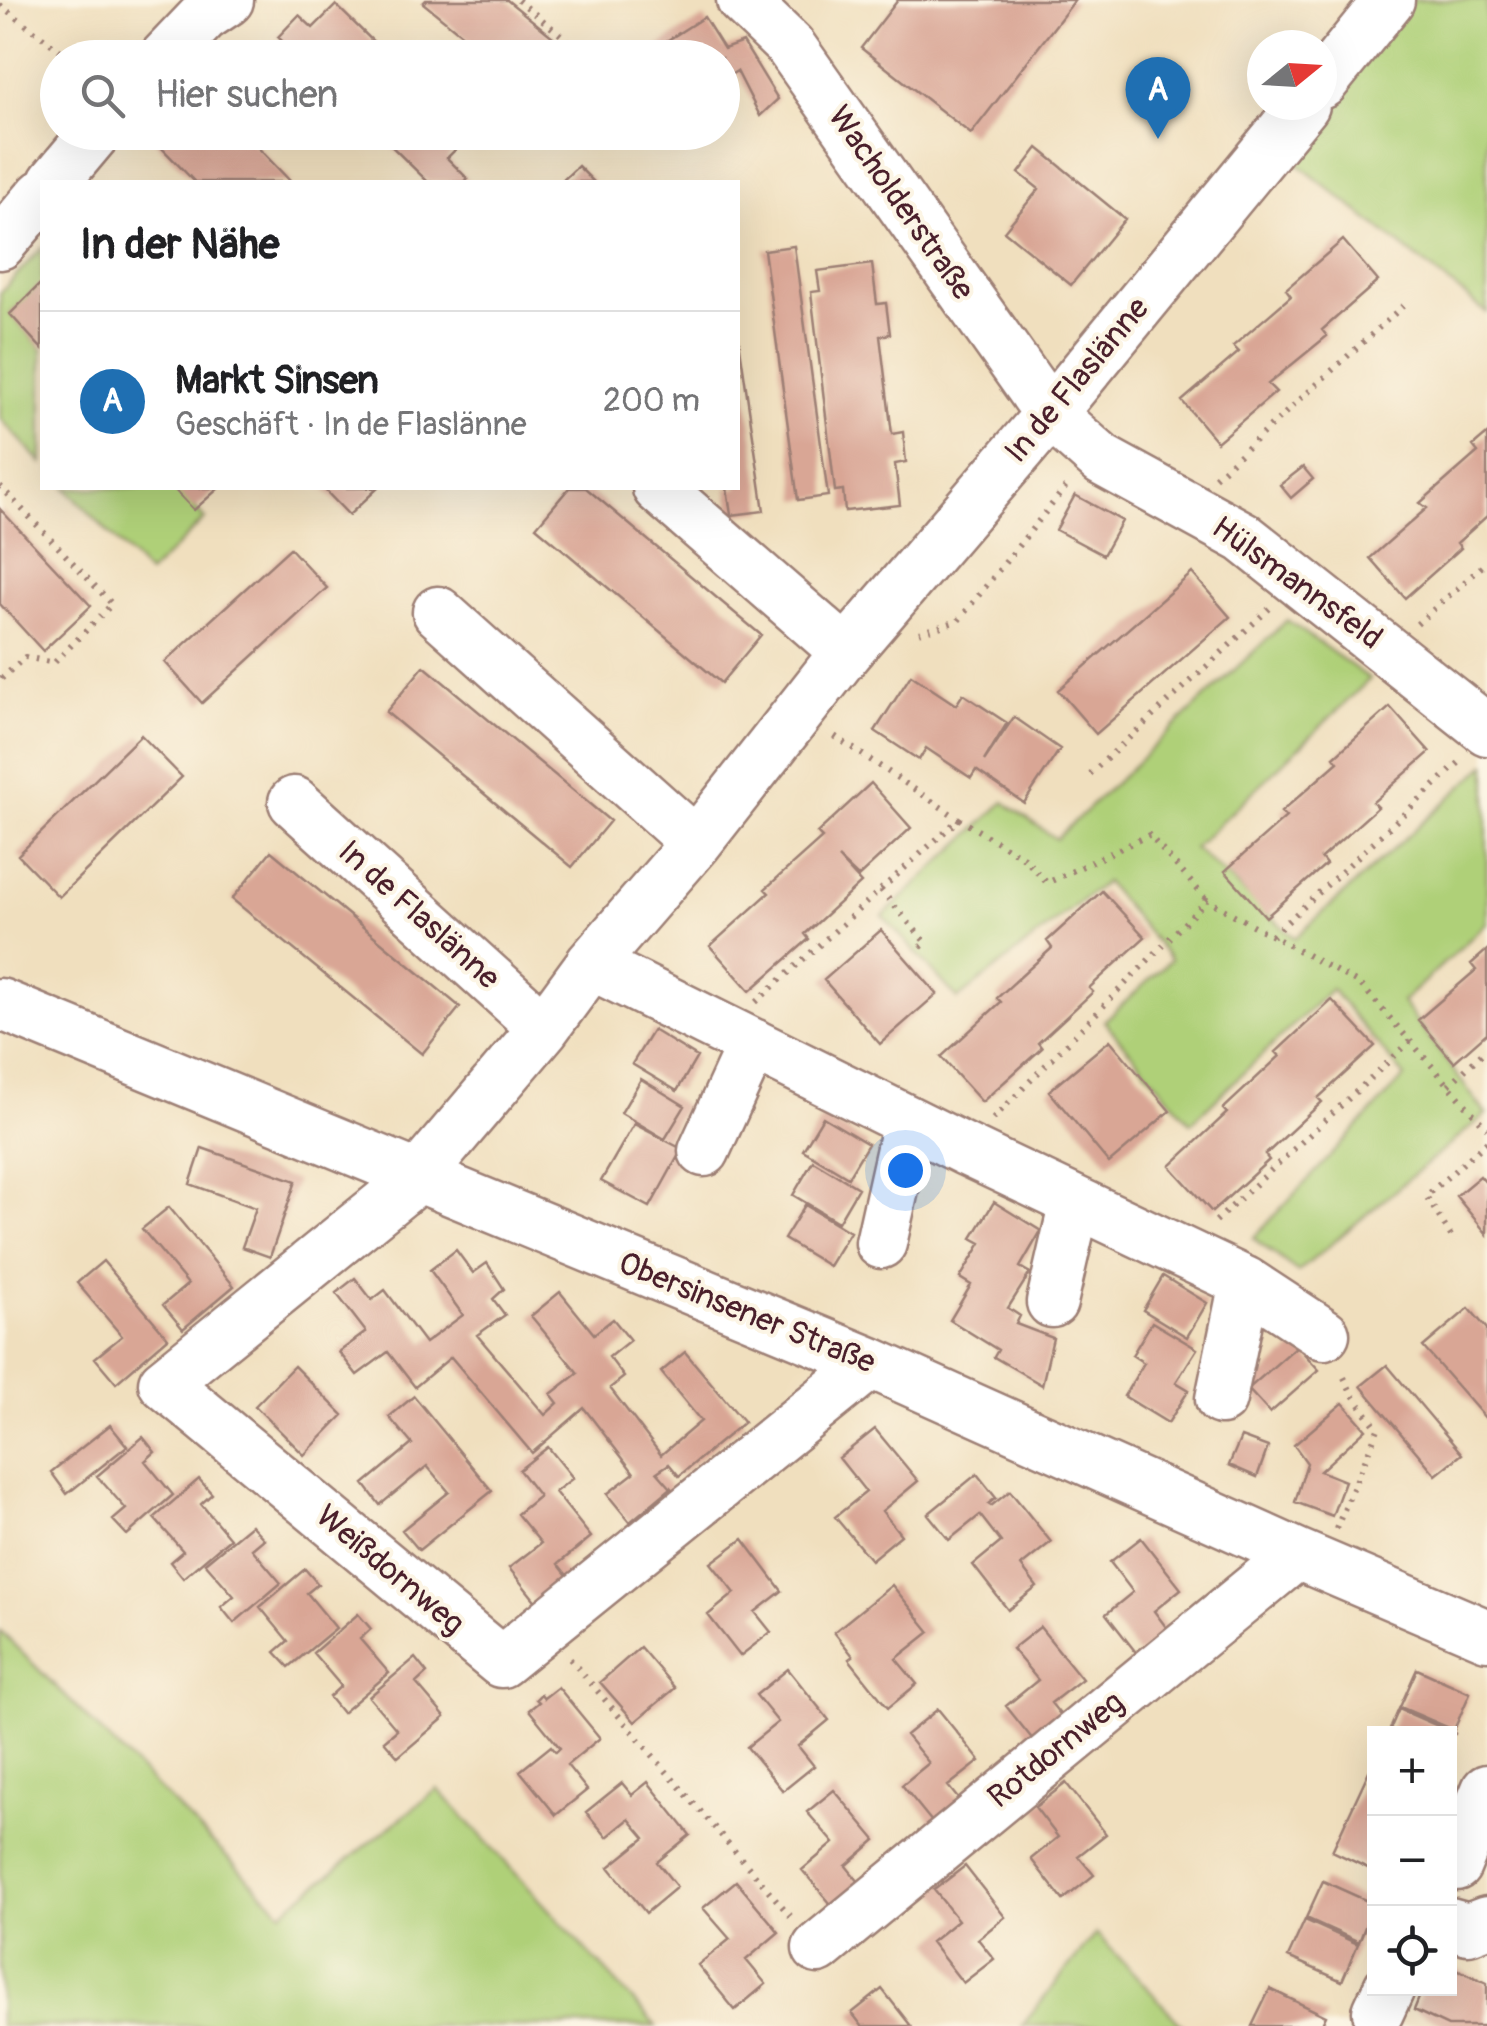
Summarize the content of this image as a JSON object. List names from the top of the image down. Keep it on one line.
{"streets":{"street":["Wacholderstraße","In de Flaslänne","Hülsmannsfeld","Obersinsener Straße","Weißdornweg","Rotdornweg"]},"crossings":[["Wacholderstraße","In de Flaslänne"],["Wacholderstraße","Hülsmannsfeld"],["In de Flaslänne","Hülsmannsfeld"],["In de Flaslänne","Obersinsener Straße"],["In de Flaslänne","Weißdornweg"],["Obersinsener Straße","Weißdornweg"],["Obersinsener Straße","Rotdornweg"]],"north":"right","page":{"search":"Hier suchen","pins":"A","heading":"In der Nähe","list":[{"mark":"A","name":"Markt Sinsen","note":"Geschäft · In de Flaslänne","value":"200 m"}],"map_buttons":["+","−"]}}
